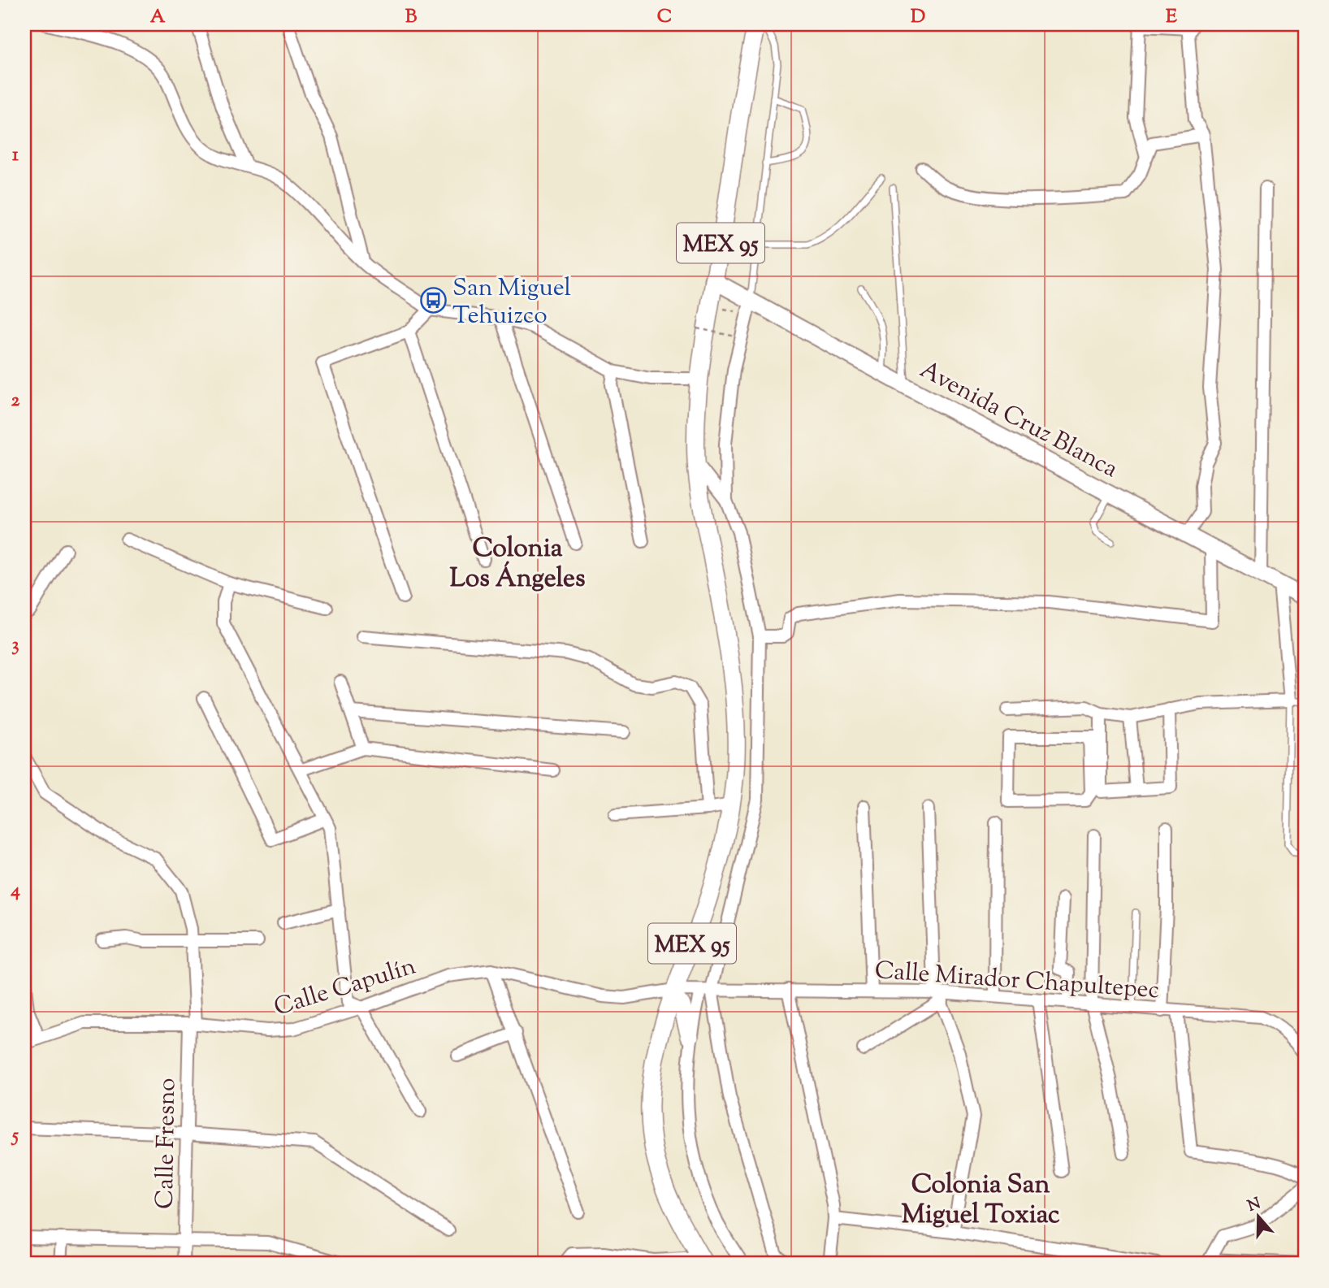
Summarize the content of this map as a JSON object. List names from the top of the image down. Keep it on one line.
{"streets":{"main road":["MEX 95","Avenida Cruz Blanca"],"street":["Calle Mirador Chapultepec","Calle Capulín","Calle Fresno"]},"crossings":[["MEX 95","Avenida Cruz Blanca"],["MEX 95","Calle Capulín"],["Calle Mirador Chapultepec","Calle Capulín"],["Calle Capulín","Calle Fresno"]],"districts":["Colonia Los Ángeles","Colonia San Miguel Toxiac"],"places":{"bus stop":["San Miguel Tehuizco"]},"north":"top","grid":{"columns":["A","B","C","D","E"],"rows":["1","2","3","4","5"]}}
